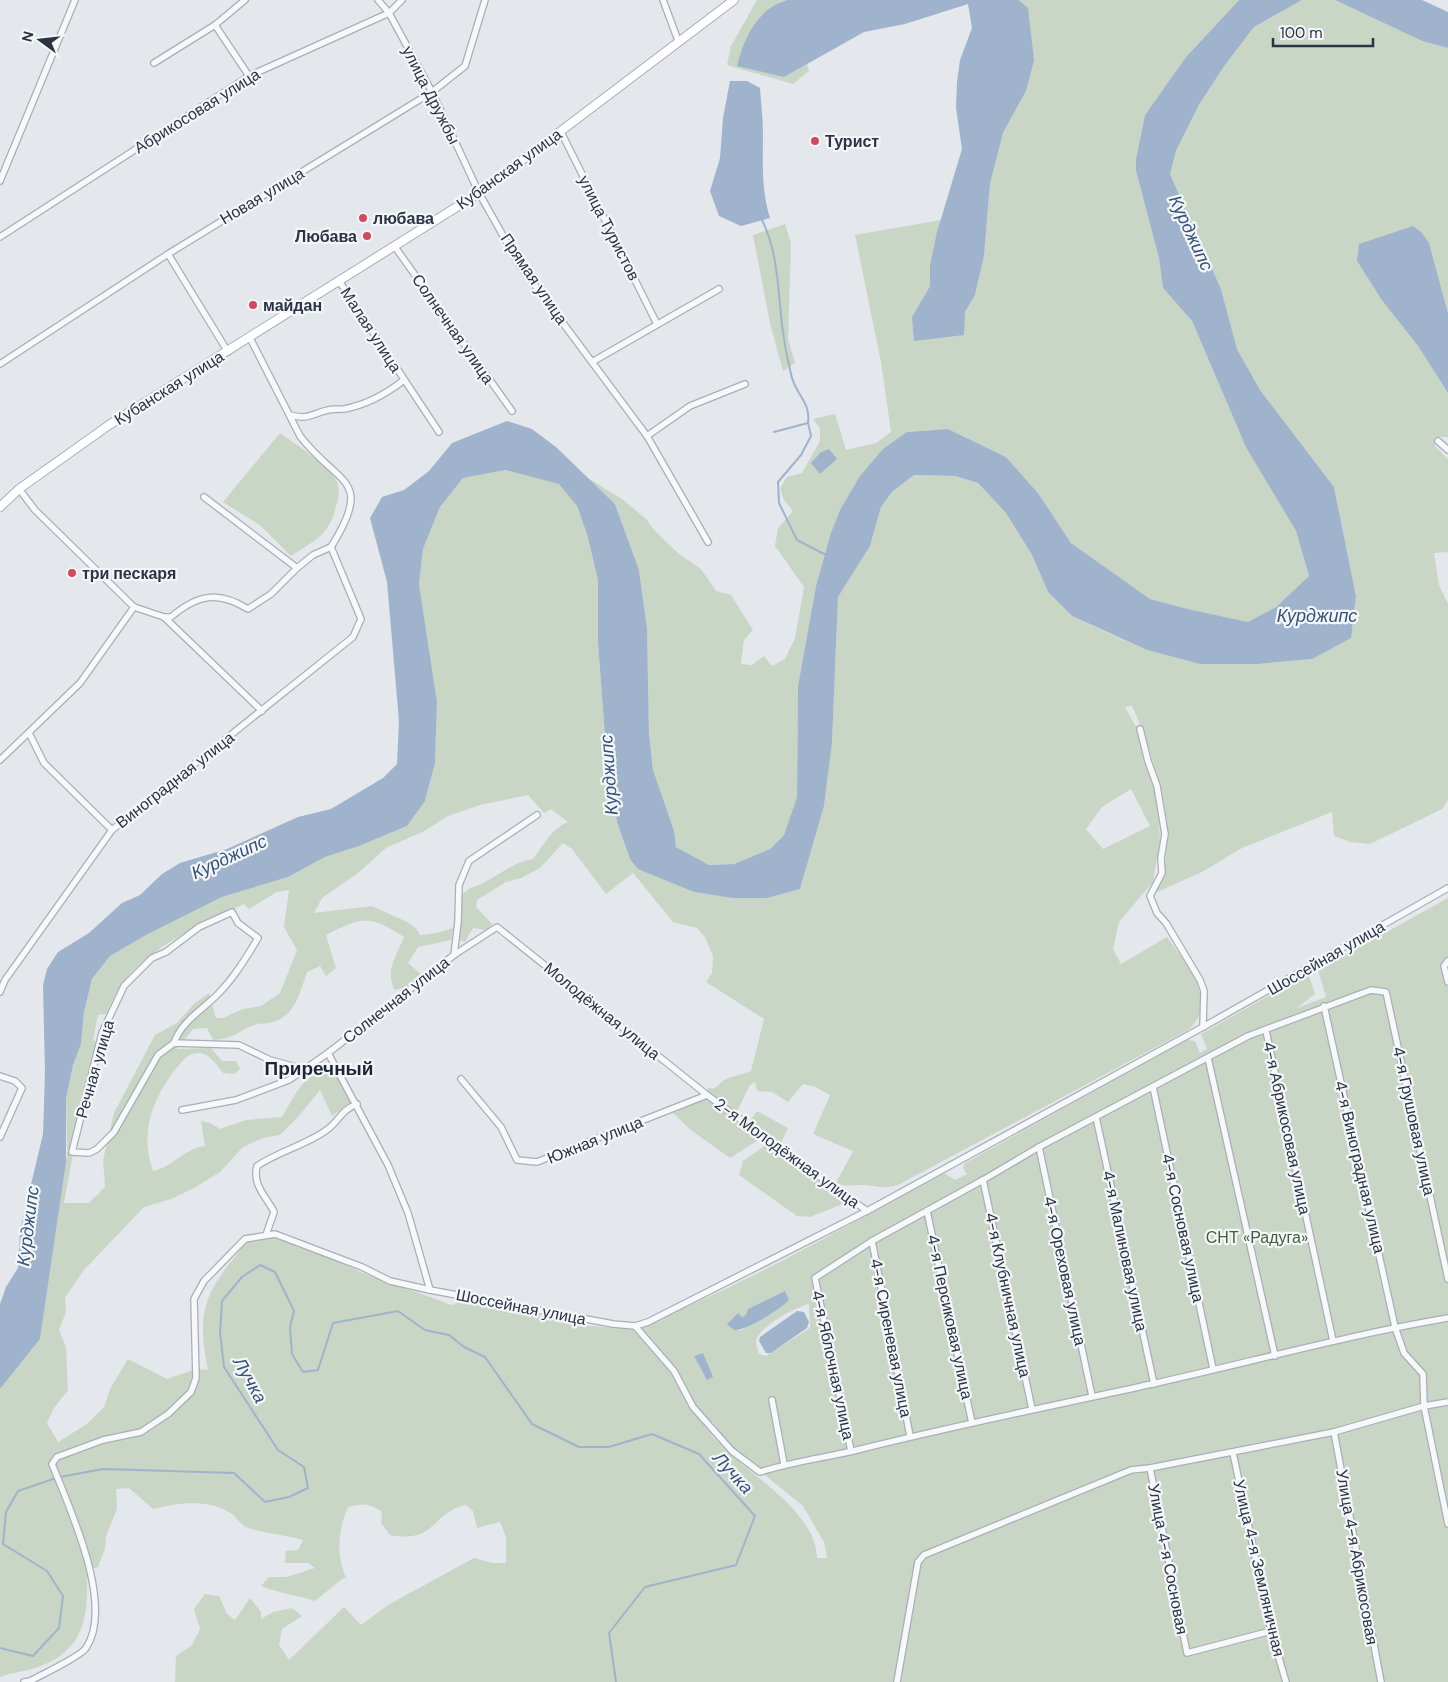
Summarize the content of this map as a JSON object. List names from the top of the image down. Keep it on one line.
{"streets":{"main road":["Кубанская улица"],"street":["улица Дружбы","Абрикосовая улица","Новая улица","улица Туристов","Прямая улица","Солнечная улица","Малая улица","Виноградная улица","Шоссейная улица","Молодёжная улица","Речная улица","4-я Грушовая улица","4-я Абрикосовая улица","Южная улица","2-я Молодёжная улица","4-я Виноградная улица","4-я Сосновая улица","4-я Малиновая улица","4-я Ореховая улица","4-я Клубничная улица","4-я Персиковая улица","4-я Сиреневая улица","4-я Яблочная улица","Улица 4-я Абрикосовая","Улица 4-я Сосновая","Улица 4-я Земляничная"]},"crossings":[["улица Дружбы","Абрикосовая улица"],["улица Дружбы","Кубанская улица"],["улица Дружбы","Новая улица"],["улица Дружбы","Прямая улица"],["Кубанская улица","улица Туристов"],["Кубанская улица","Прямая улица"],["Кубанская улица","Солнечная улица"],["Кубанская улица","Малая улица"],["Солнечная улица","Молодёжная улица"],["Шоссейная улица","2-я Молодёжная улица"],["Молодёжная улица","Южная улица"],["Молодёжная улица","2-я Молодёжная улица"],["4-я Грушовая улица","4-я Виноградная улица"],["Южная улица","2-я Молодёжная улица"],["4-я Сиреневая улица","4-я Яблочная улица"],["Улица 4-я Сосновая","Улица 4-я Земляничная"]],"districts":["Приречный"],"water":["Курджипс","Лучка"],"parks":["СНТ «Радуга»"],"places":["Турист","любава","Любава","майдан","три пескаря"],"scale_bar":"100 m","north":"left"}
